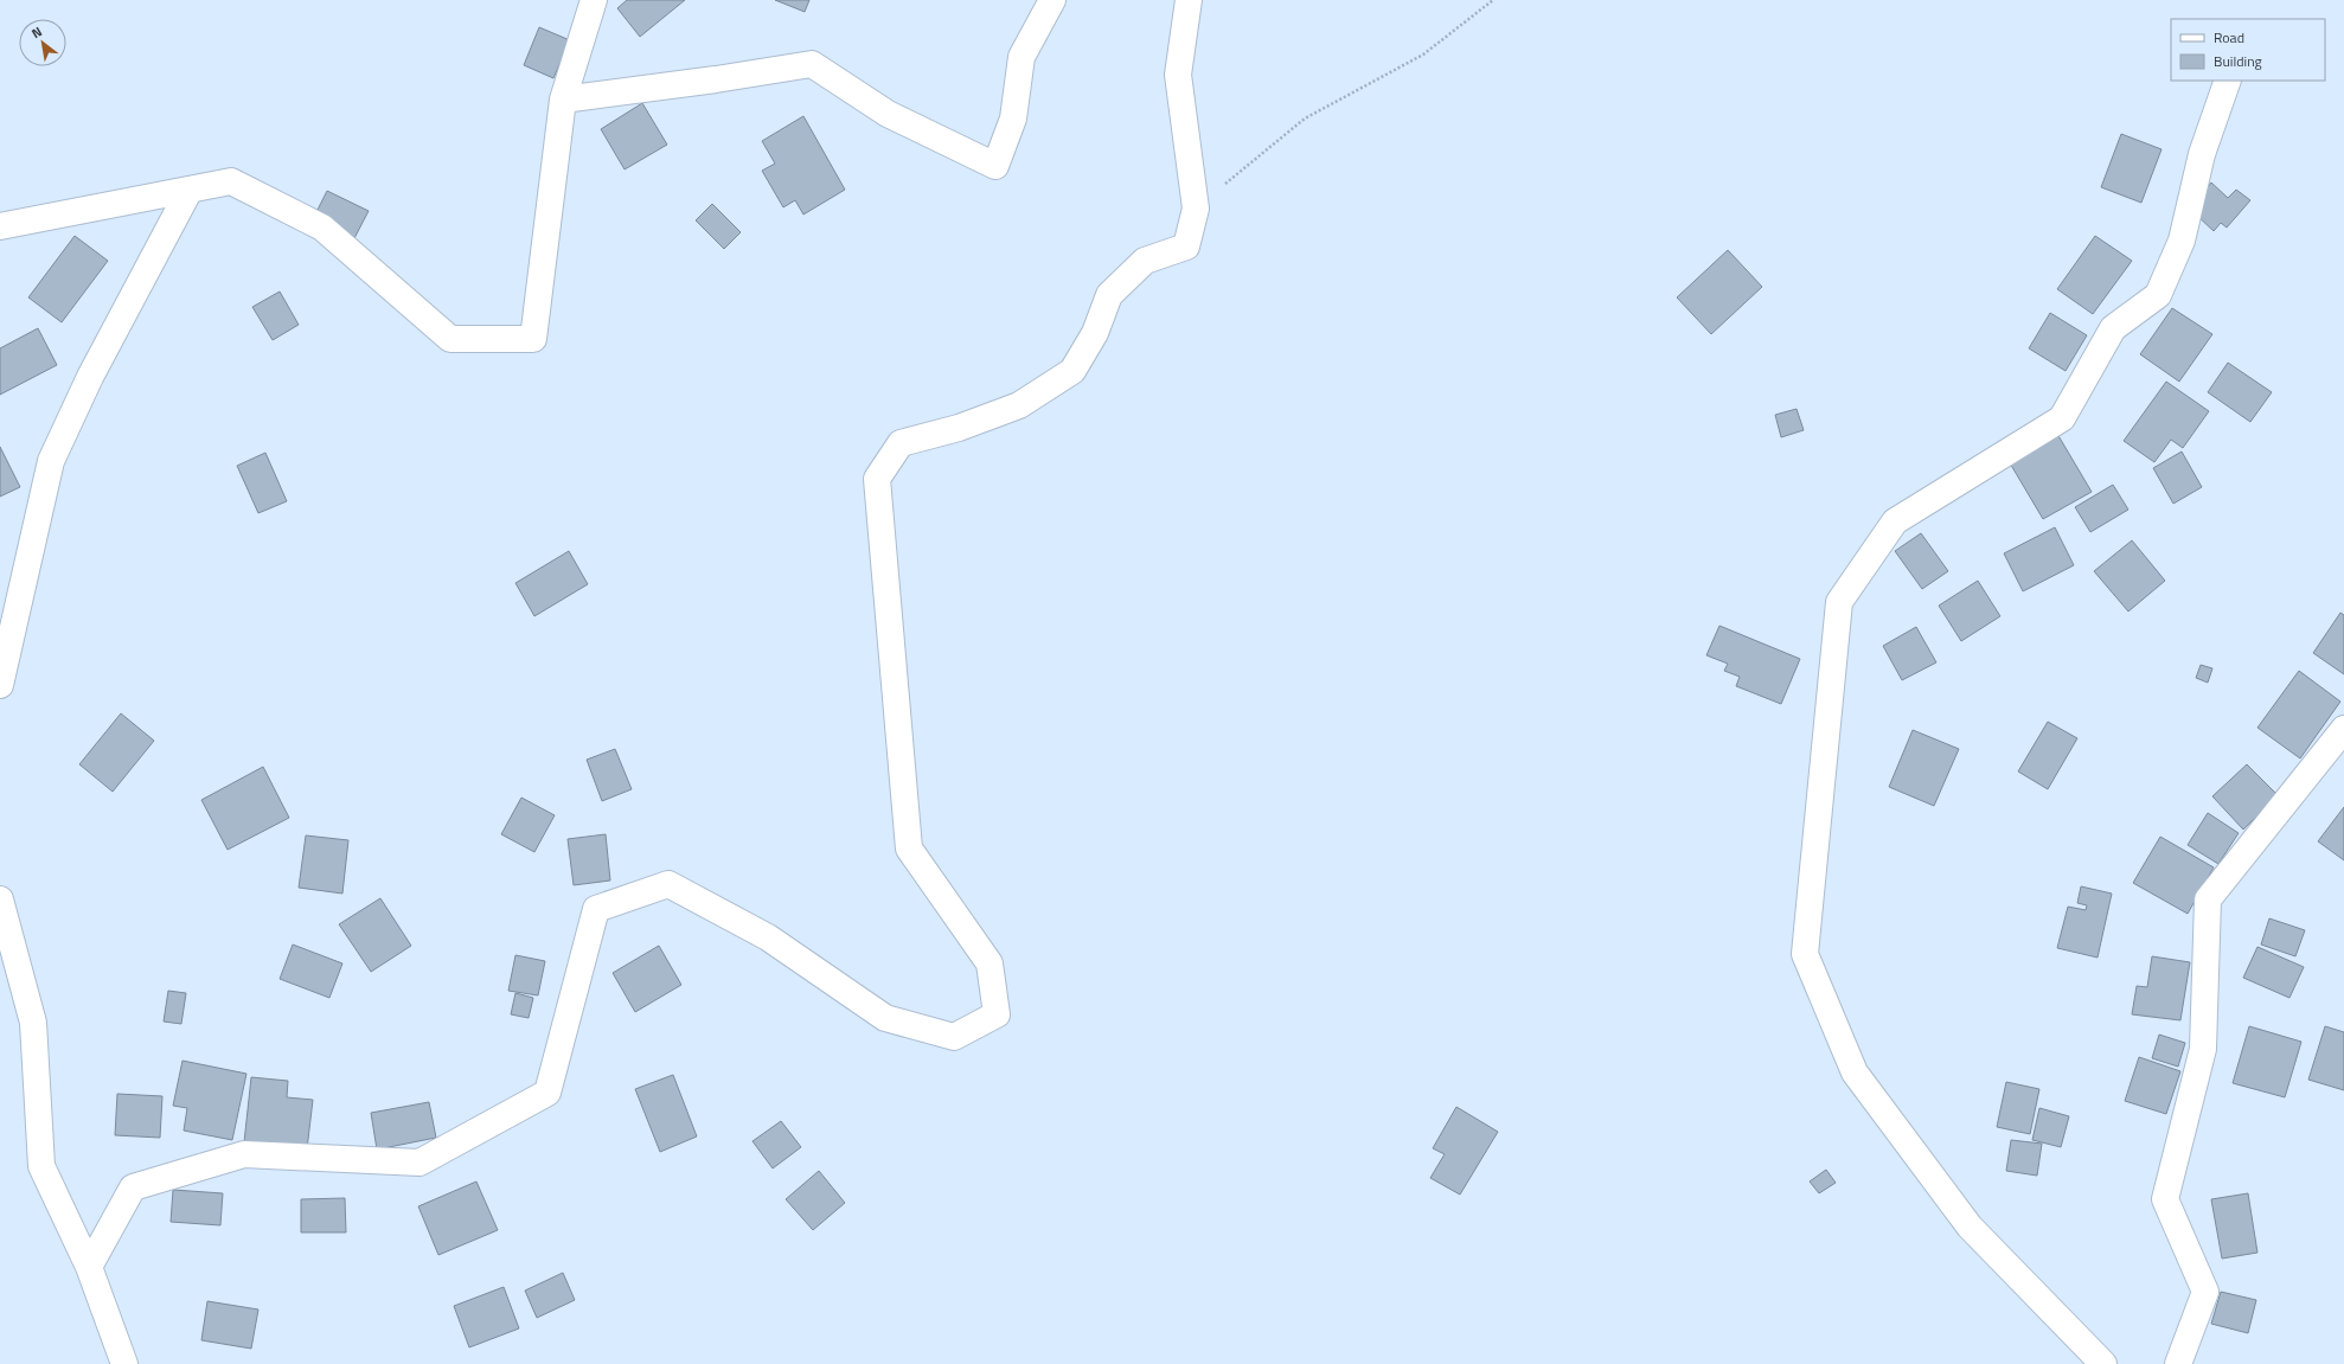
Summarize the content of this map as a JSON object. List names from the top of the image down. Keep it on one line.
{"legend":["Road","Building"],"north":"top left"}
